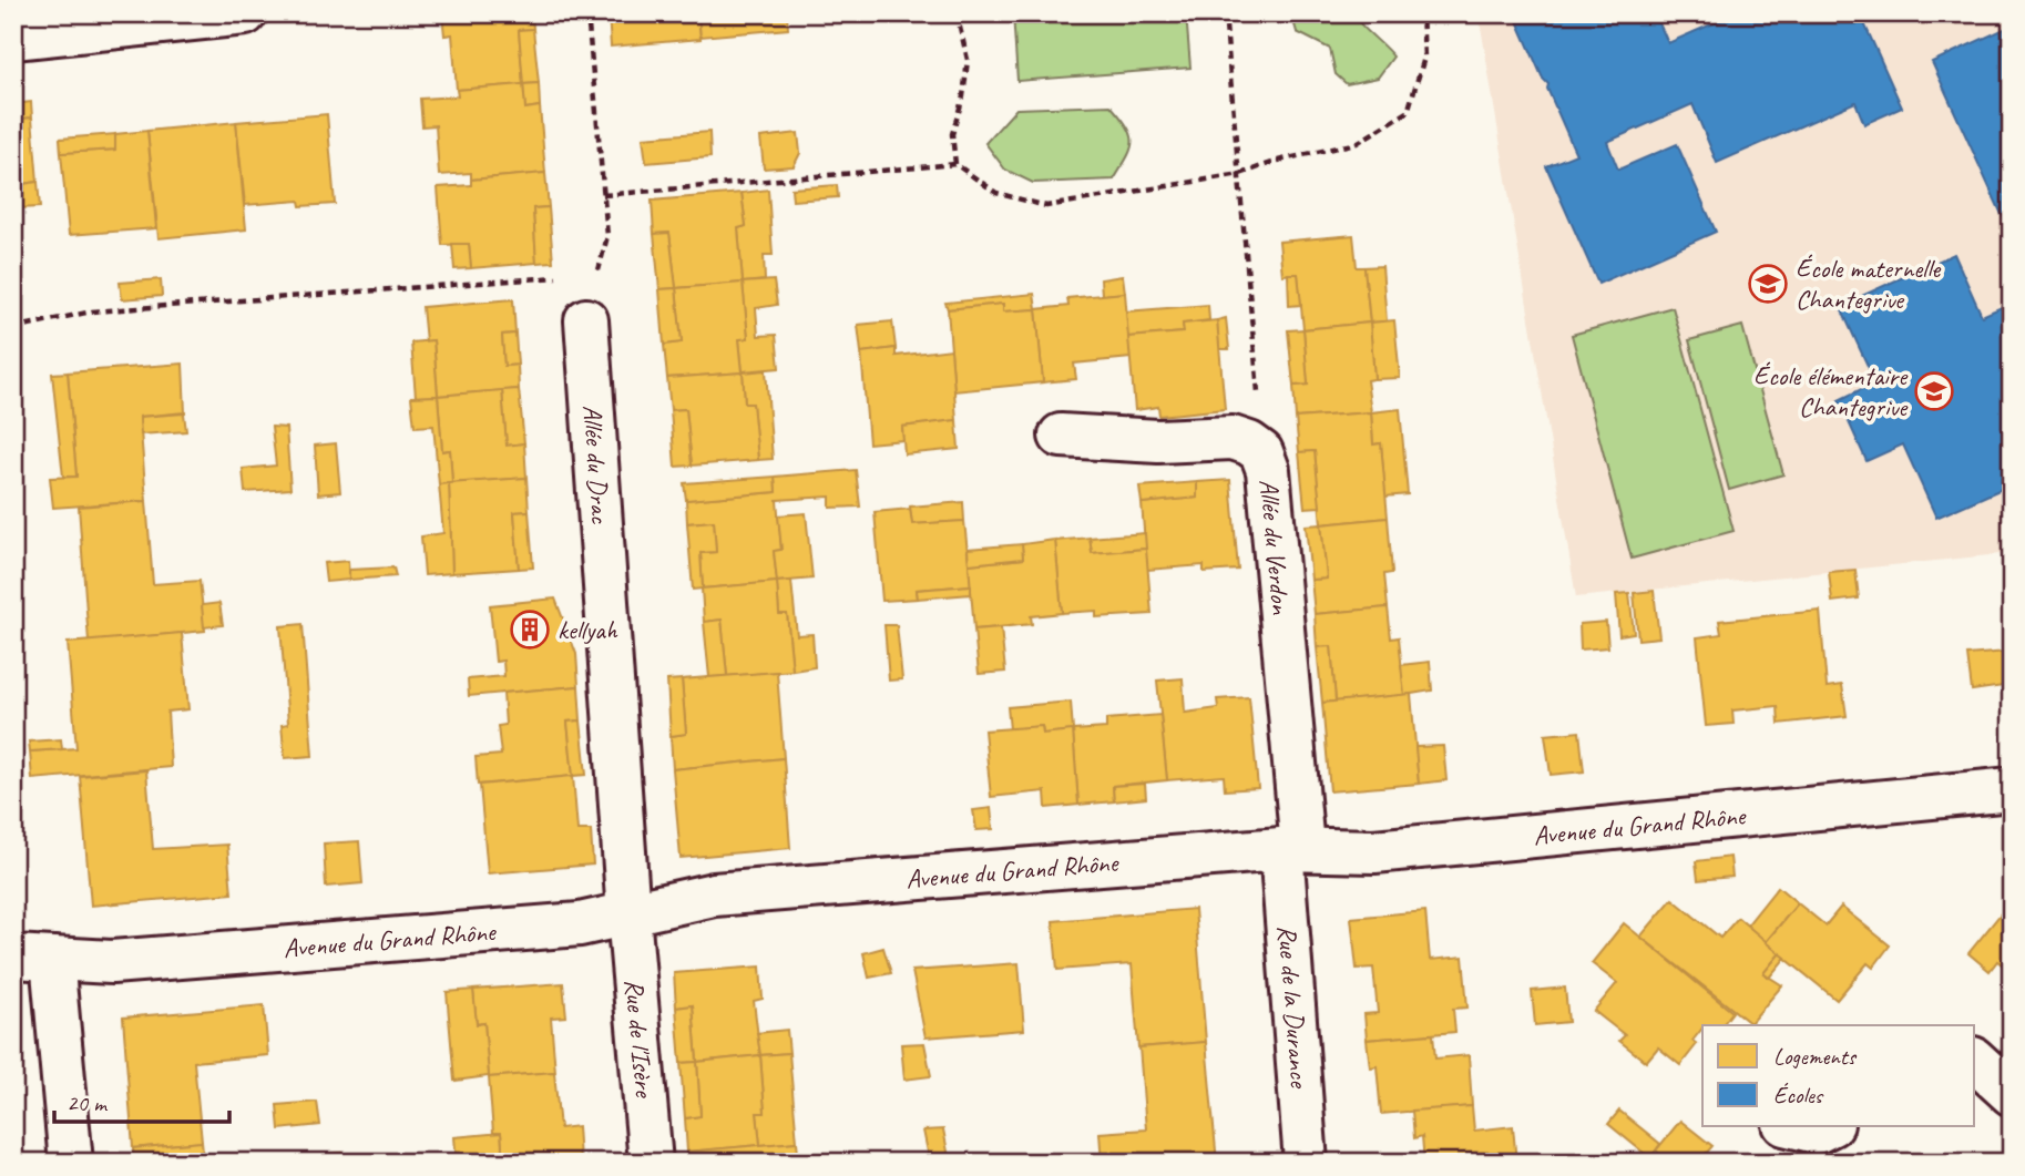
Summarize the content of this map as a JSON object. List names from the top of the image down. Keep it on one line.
{"streets":{"street":["Allée du Drac","Allée du Verdon","Avenue du Grand Rhône","Rue de la Durance","Rue de l'Isère"]},"crossings":[["Allée du Drac","Avenue du Grand Rhône"],["Allée du Drac","Rue de l'Isère"],["Allée du Verdon","Avenue du Grand Rhône"],["Allée du Verdon","Rue de la Durance"],["Avenue du Grand Rhône","Rue de la Durance"],["Avenue du Grand Rhône","Rue de l'Isère"]],"places":{"school or university":["École maternelle Chantegrive","École élémentaire Chantegrive"],"building":["kellyah"]},"legend":["Logements","Écoles"],"scale_bar":"20 m"}
